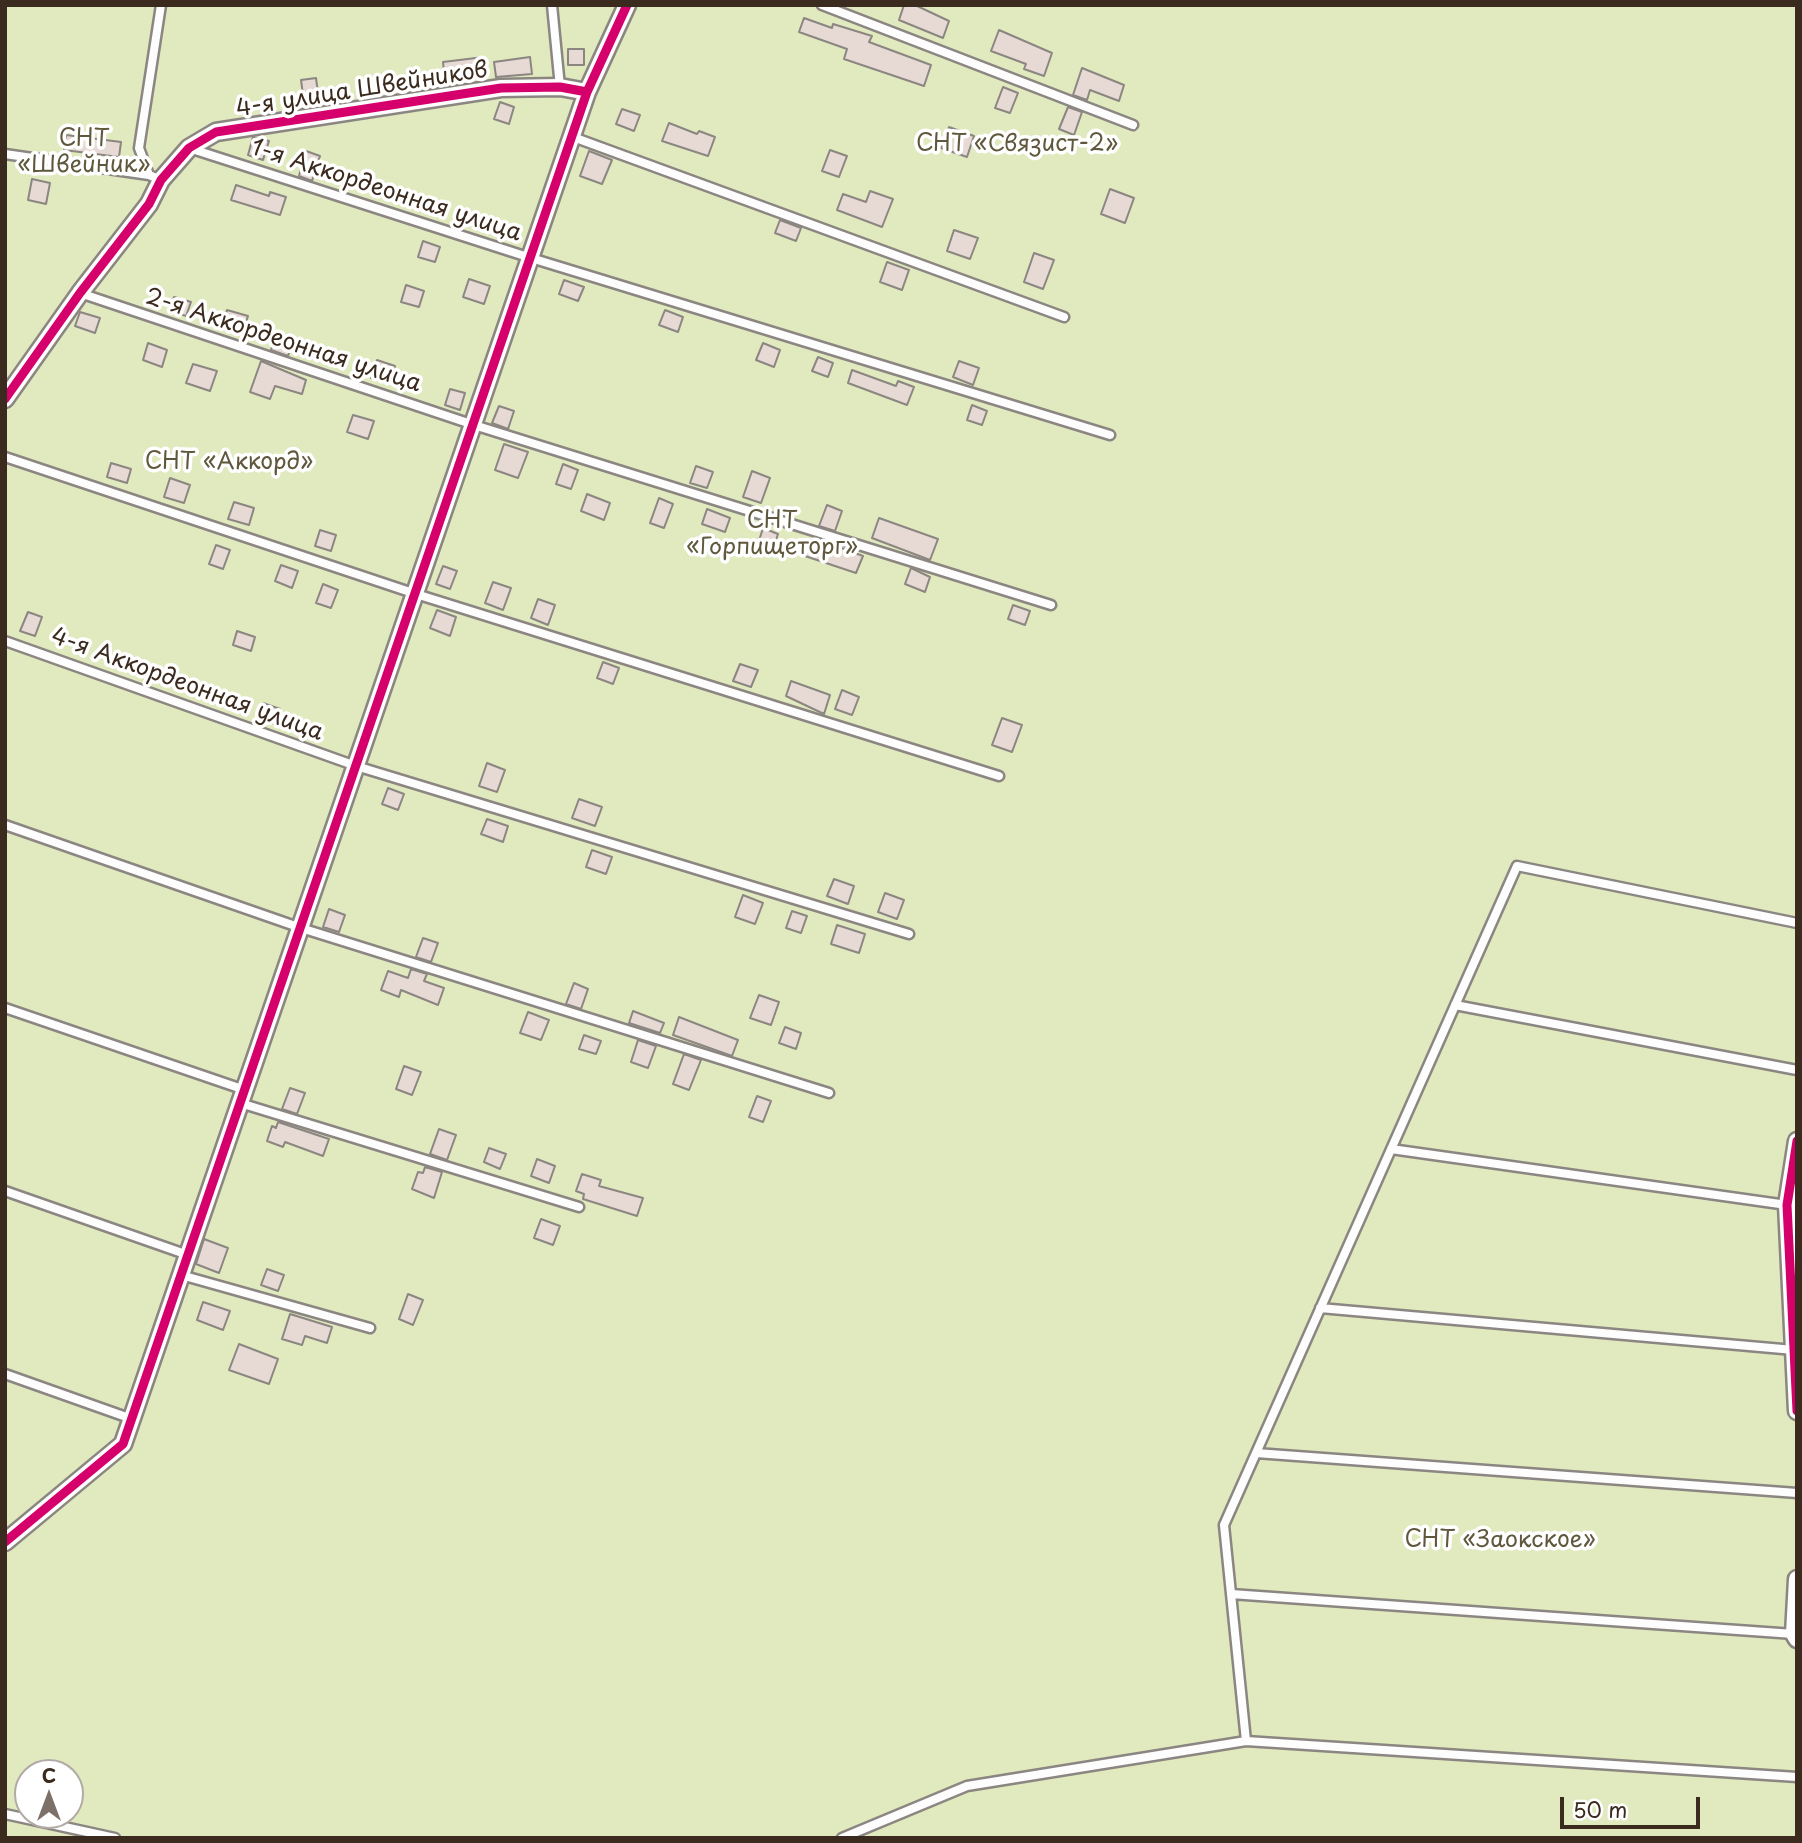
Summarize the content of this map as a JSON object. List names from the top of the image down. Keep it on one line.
{"streets":{"street":["4-я улица Швейников"],"lane":["1-я Аккордеонная улица","2-я Аккордеонная улица","4-я Аккордеонная улица"]},"crossings":[["4-я улица Швейников","1-я Аккордеонная улица"],["4-я улица Швейников","2-я Аккордеонная улица"]],"parks":["СНТ «Швейник»","СНТ «Связист-2»","СНТ «Аккорд»","СНТ «Горпищеторг»","СНТ «Заокское»"],"scale_bar":"50 m","north":"top"}
